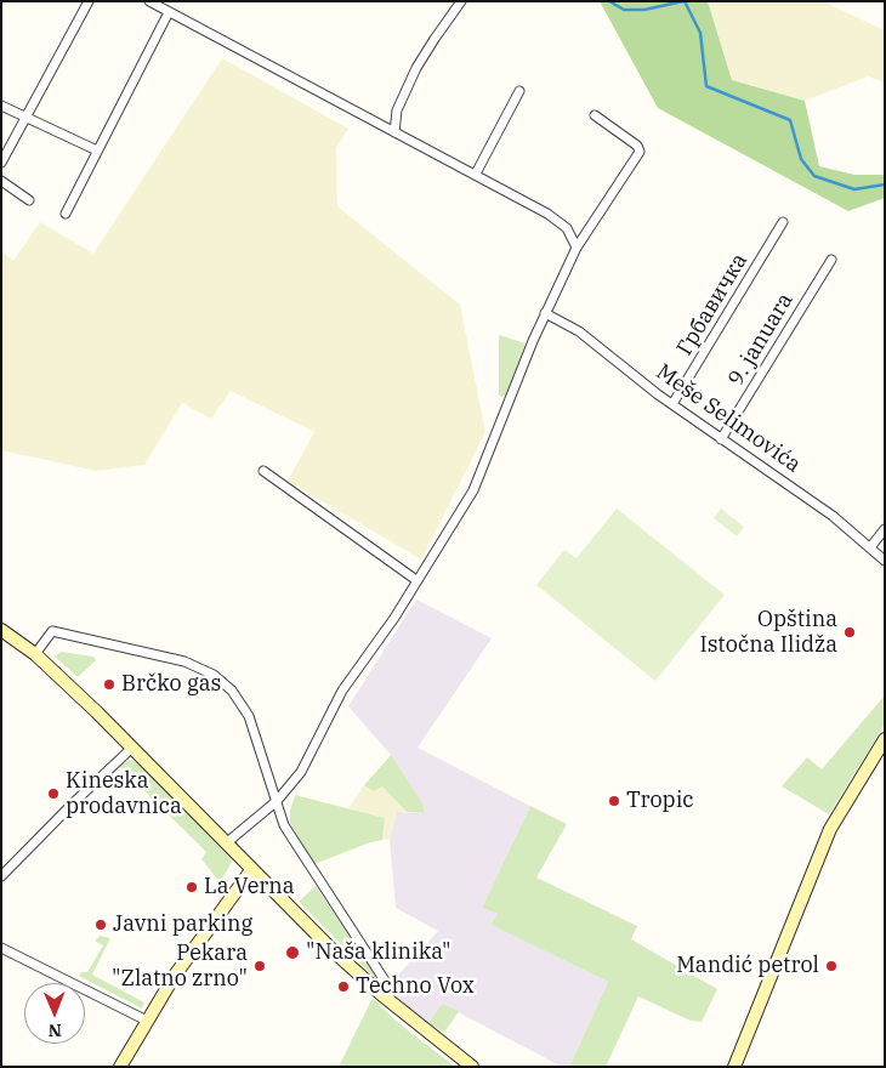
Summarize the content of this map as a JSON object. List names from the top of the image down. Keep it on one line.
{"streets":{"street":["Грбавичка","9. januara","Meše Selimovića"]},"crossings":[["Грбавичка","Meše Selimovića"],["9. januara","Meše Selimovića"]],"places":["Opština Istočna Ilidža","Brčko gas","Kineska prodavnica","Tropic","La Verna","Javni parking","\"Naša klinika\"","Pekara \"Zlatno zrno\"","Mandić petrol","Techno Vox"],"north":"bottom"}
